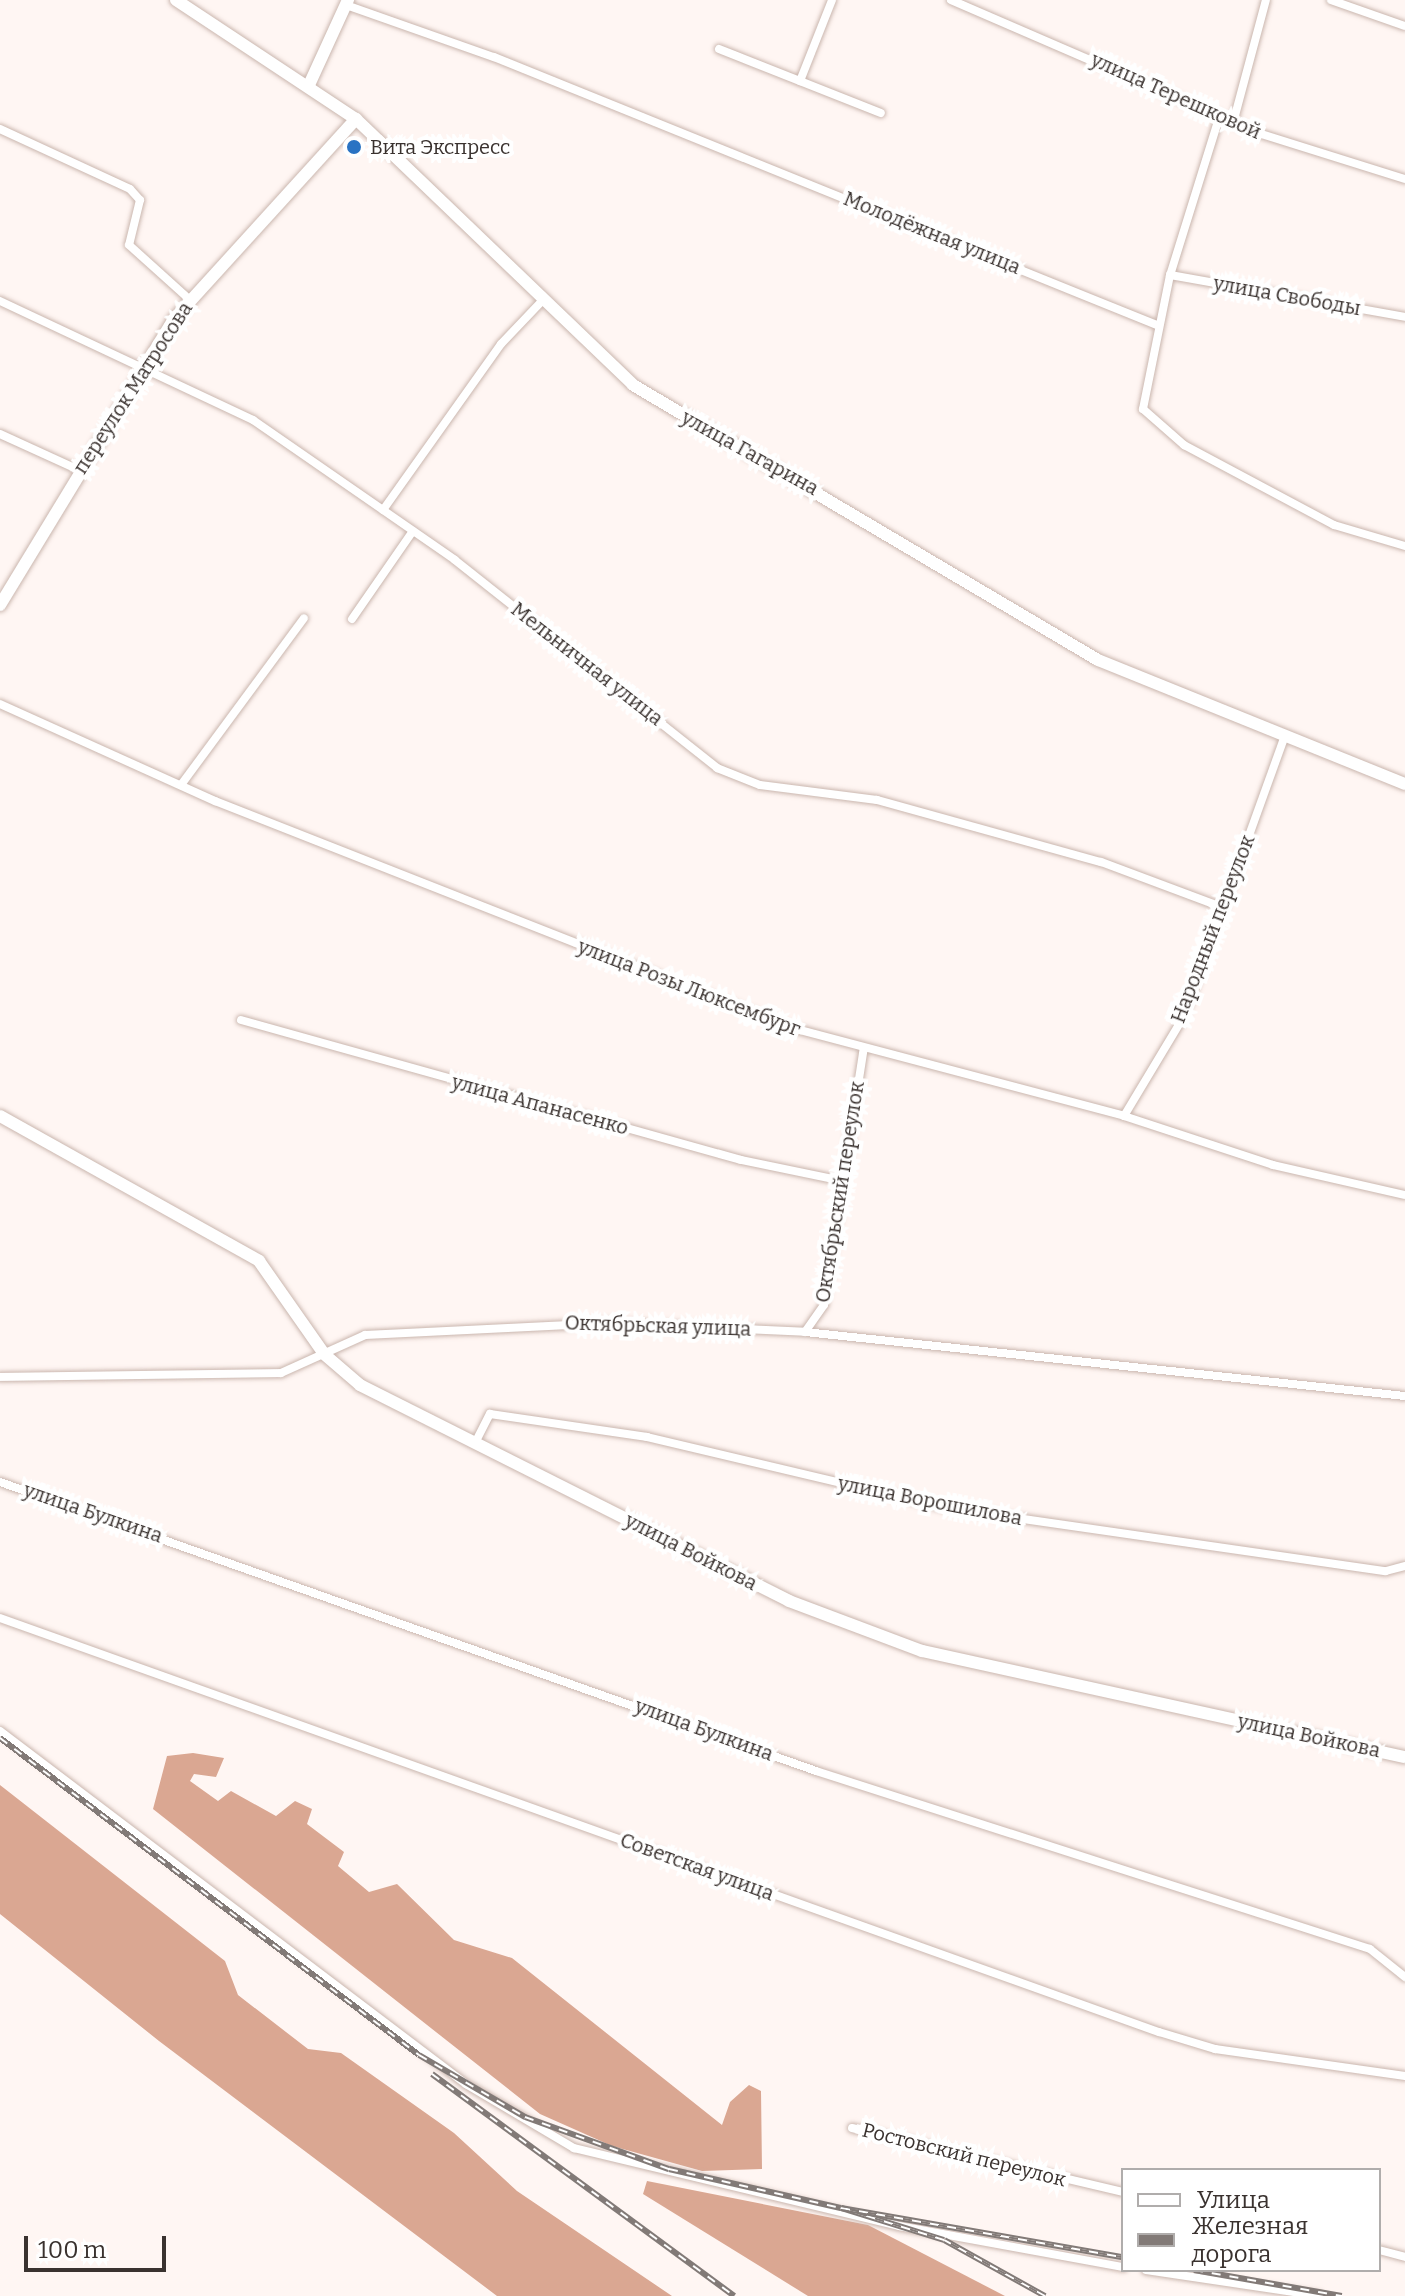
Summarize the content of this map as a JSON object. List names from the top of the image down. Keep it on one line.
{"streets":{"main road":["переулок Матросова","улица Гагарина","улица Войкова"],"street":["улица Терешковой","Молодёжная улица","улица Свободы","Мельничная улица","Народный переулок","улица Розы Люксембург","улица Апанасенко","Октябрьский переулок","Октябрьская улица","улица Ворошилова","улица Булкина","Советская улица","Ростовский переулок"]},"crossings":[["переулок Матросова","улица Гагарина"],["переулок Матросова","Мельничная улица"],["улица Гагарина","Народный переулок"],["Мельничная улица","Народный переулок"],["Народный переулок","улица Розы Люксембург"],["улица Розы Люксембург","Октябрьский переулок"],["улица Апанасенко","Октябрьский переулок"],["Октябрьский переулок","Октябрьская улица"],["Октябрьская улица","улица Войкова"],["улица Ворошилова","улица Войкова"]],"places":["Вита Экспресс"],"legend":["Улица","Железная дорога"],"scale_bar":"100 m"}
